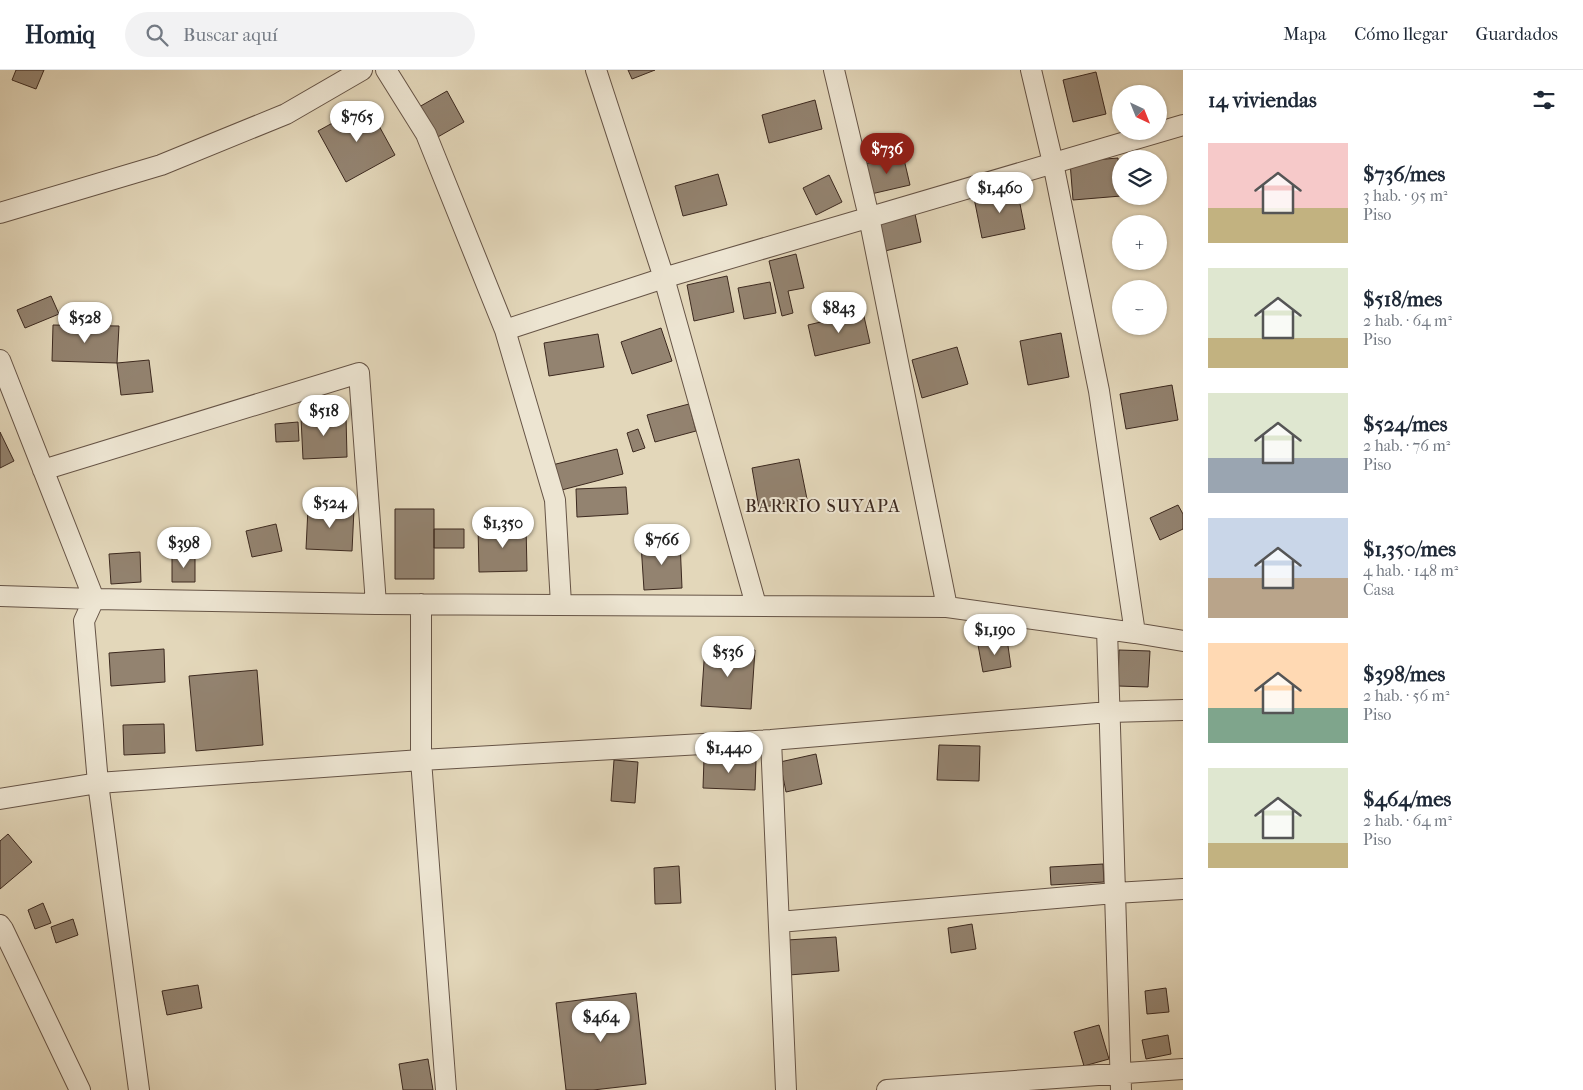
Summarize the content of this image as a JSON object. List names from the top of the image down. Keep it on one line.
{"districts":["BARRIO SUYAPA"],"north":"bottom right","page":{"header":"Homiq","search":"Buscar aquí","nav":["Mapa","Cómo llegar","Guardados"],"heading":"14 viviendas","map_buttons":["+","−"],"price":["$765","$736","$1,460","$843","$528","$518","$524","$1,350","$766","$398","$1,190","$536","$1,440","$464"],"list":[{"name":"$736/mes","note":"3 hab. · 95 m² · Piso"},{"name":"$518/mes","note":"2 hab. · 64 m² · Piso"},{"name":"$524/mes","note":"2 hab. · 76 m² · Piso"},{"name":"$1,350/mes","note":"4 hab. · 148 m² · Casa"},{"name":"$398/mes","note":"2 hab. · 56 m² · Piso"},{"name":"$464/mes","note":"2 hab. · 64 m² · Piso"}]}}
